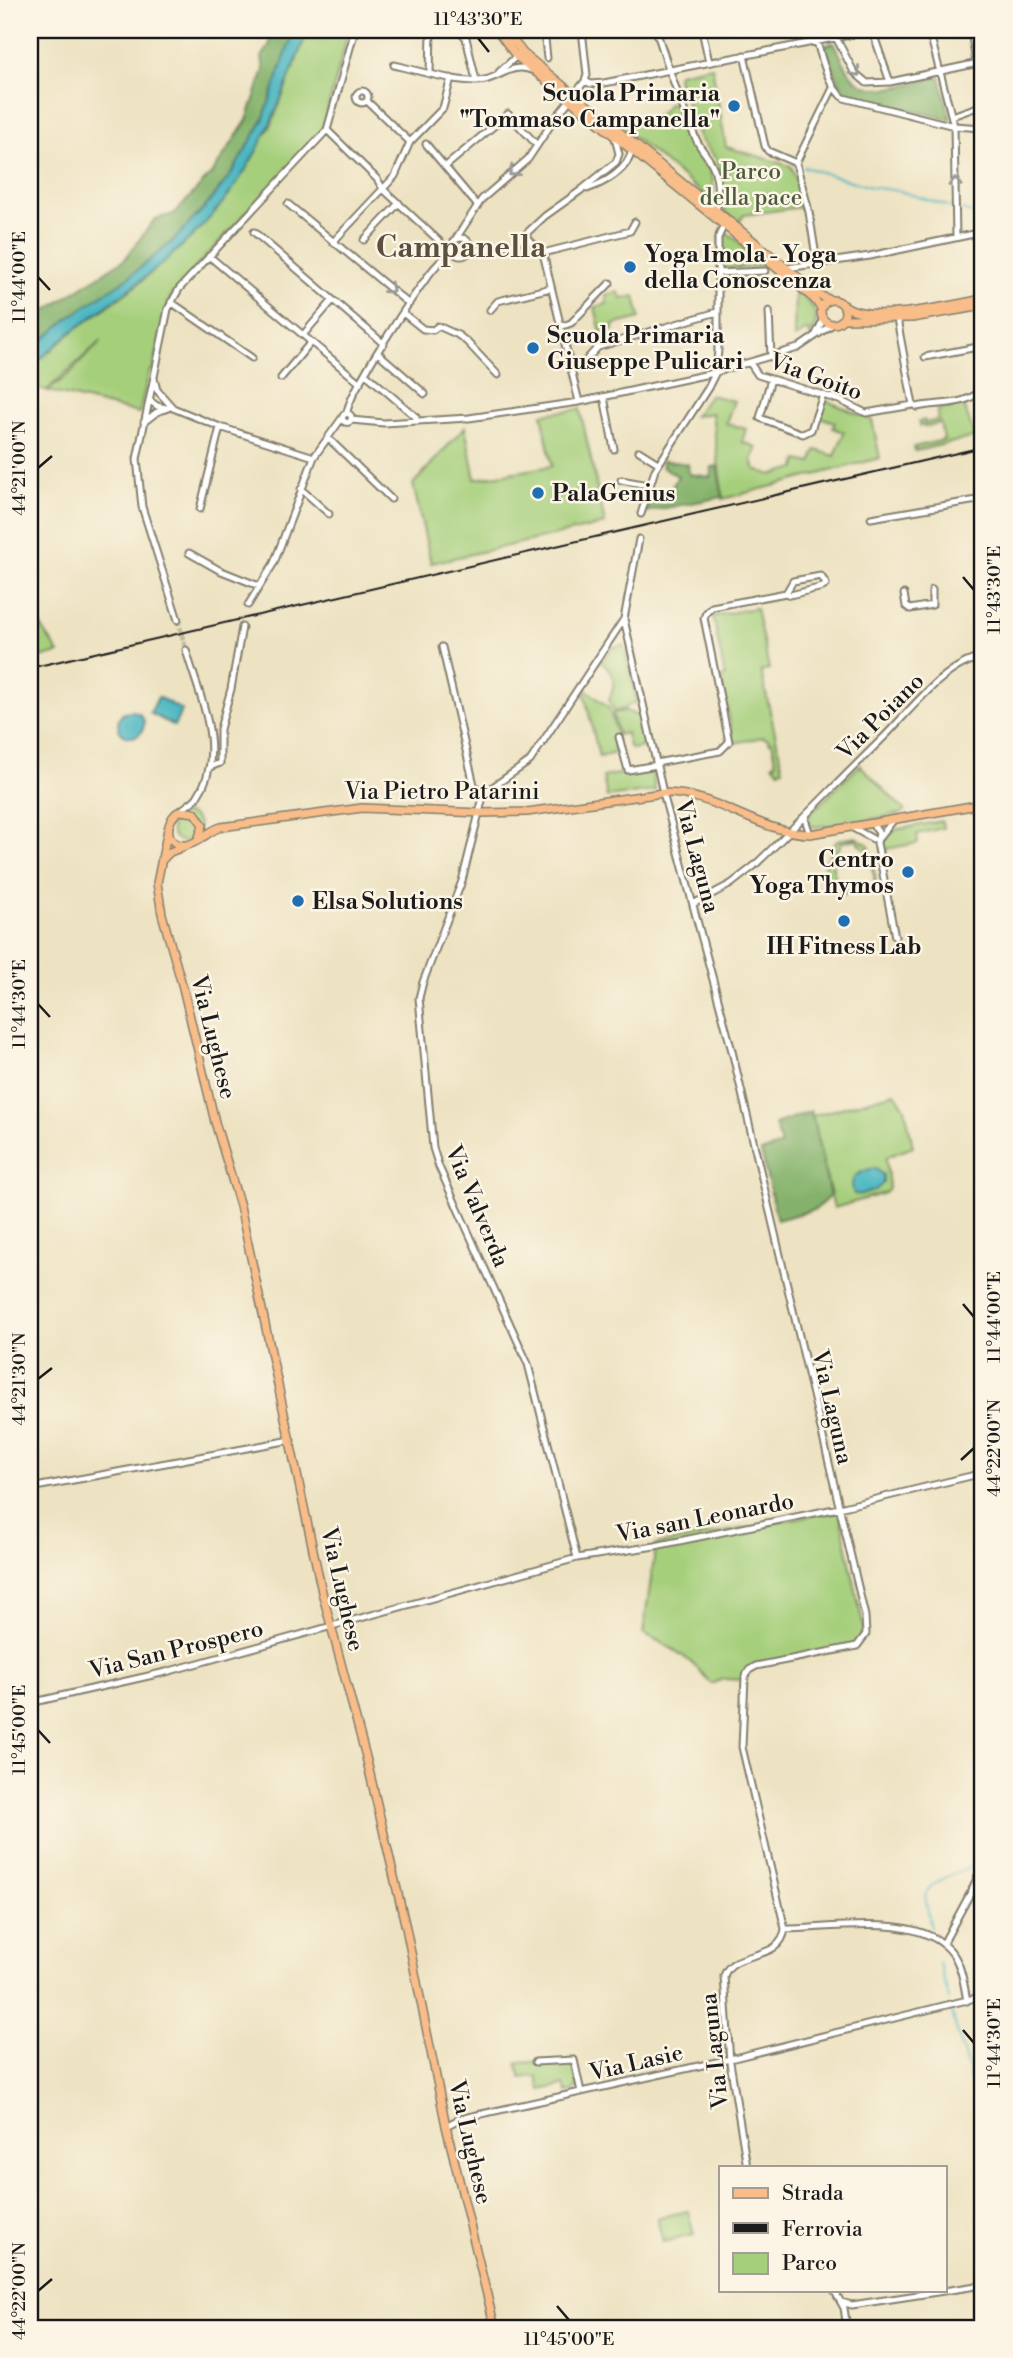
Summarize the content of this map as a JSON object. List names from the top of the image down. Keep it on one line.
{"streets":{"main road":["Via Pietro Patarini","Via Lughese"],"street":["Via Goito","Via Poiano","Via Laguna","Via Valverda","Via san Leonardo","Via San Prospero","Via Lasie"]},"crossings":[["Via Poiano","Via Pietro Patarini"],["Via Poiano","Via Laguna"],["Via Pietro Patarini","Via Laguna"],["Via Pietro Patarini","Via Lughese"],["Via Pietro Patarini","Via Valverda"],["Via Laguna","Via san Leonardo"],["Via Laguna","Via Lasie"],["Via Lughese","Via San Prospero"],["Via Lughese","Via Lasie"],["Via Valverda","Via san Leonardo"]],"districts":["Campanella"],"parks":["Parco della pace"],"places":["Scuola Primaria \"Tommaso Campanella\"","Yoga Imola - Yoga della Conoscenza","Scuola Primaria Giuseppe Pulicari","PalaGenius","Centro Yoga Thymos","Elsa Solutions","IH Fitness Lab"],"legend":["Strada","Ferrovia","Parco"],"coordinates":["11°43'30\"E","11°44'00\"E","44°21'00\"N","11°44'30\"E","44°21'30\"N","44°22'00\"N","11°45'00\"E"]}
